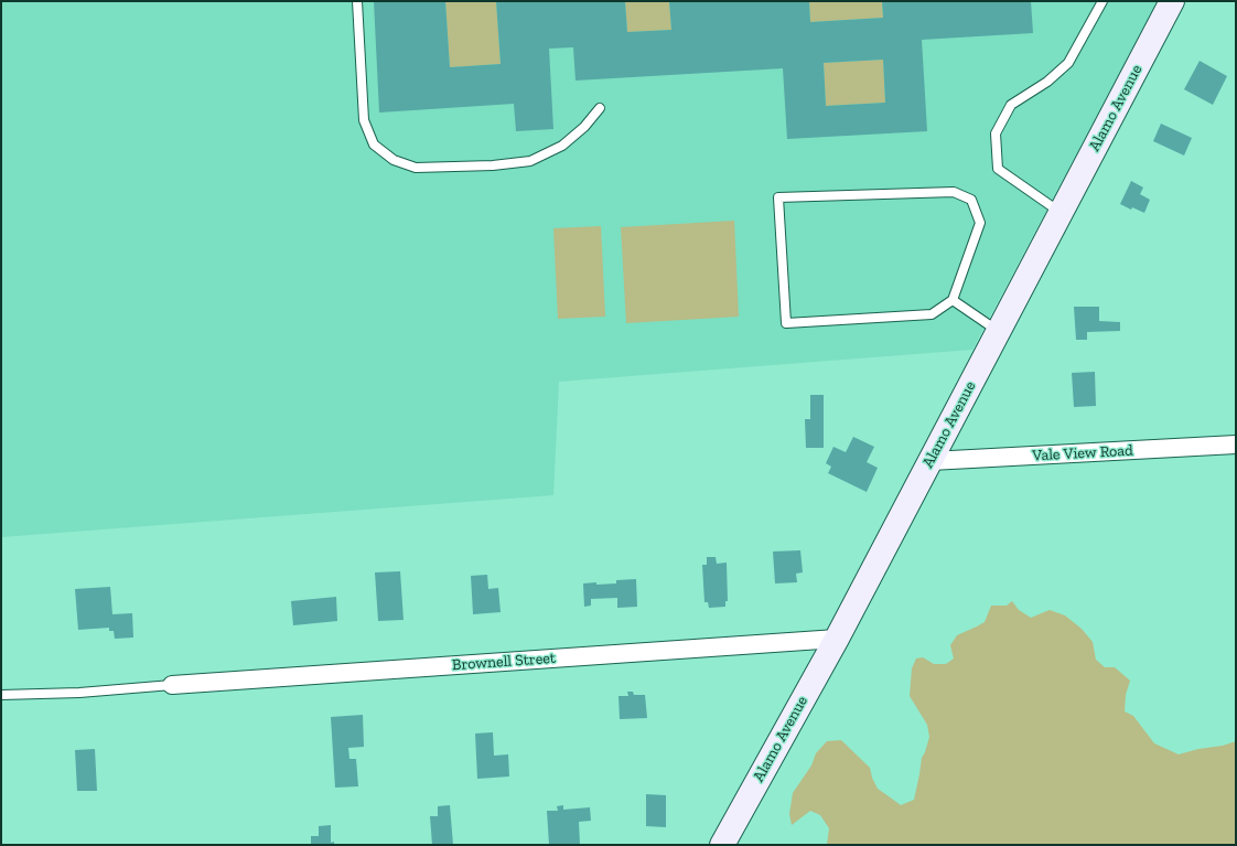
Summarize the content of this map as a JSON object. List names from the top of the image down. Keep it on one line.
{"streets":{"street":["Alamo Avenue","Vale View Road","Brownell Street"]},"crossings":[["Alamo Avenue","Vale View Road"],["Alamo Avenue","Brownell Street"]]}
